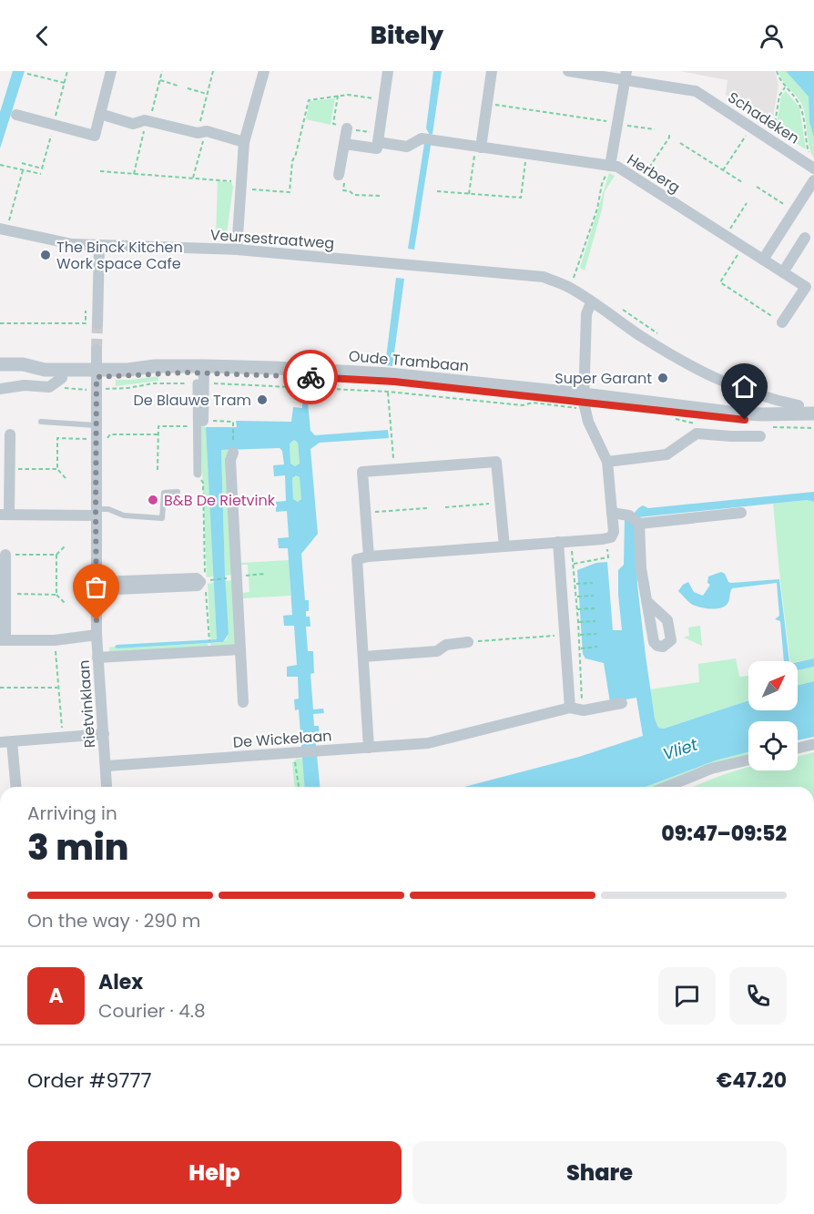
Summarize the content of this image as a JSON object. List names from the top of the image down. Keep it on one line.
{"streets":{"street":["Schadeken","Herberg","Veursestraatweg","Oude Trambaan","Rietvinklaan","De Wickelaan"]},"crossings":[["Oude Trambaan","Rietvinklaan"],["Rietvinklaan","De Wickelaan"]],"water":["Vliet"],"places":["The Binck Kitchen Work space Cafe","Super Garant","De Blauwe Tram","B&B De Rietvink"],"north":"top right","page":{"header":"Bitely","heading":["3 min","Arriving in","09:47–09:52"],"panel":["Alex","Courier · 4.8","Order #9777","€47.20"],"bar":"On the way · 290 m","round":"A","buttons":["Help","Share"]}}
